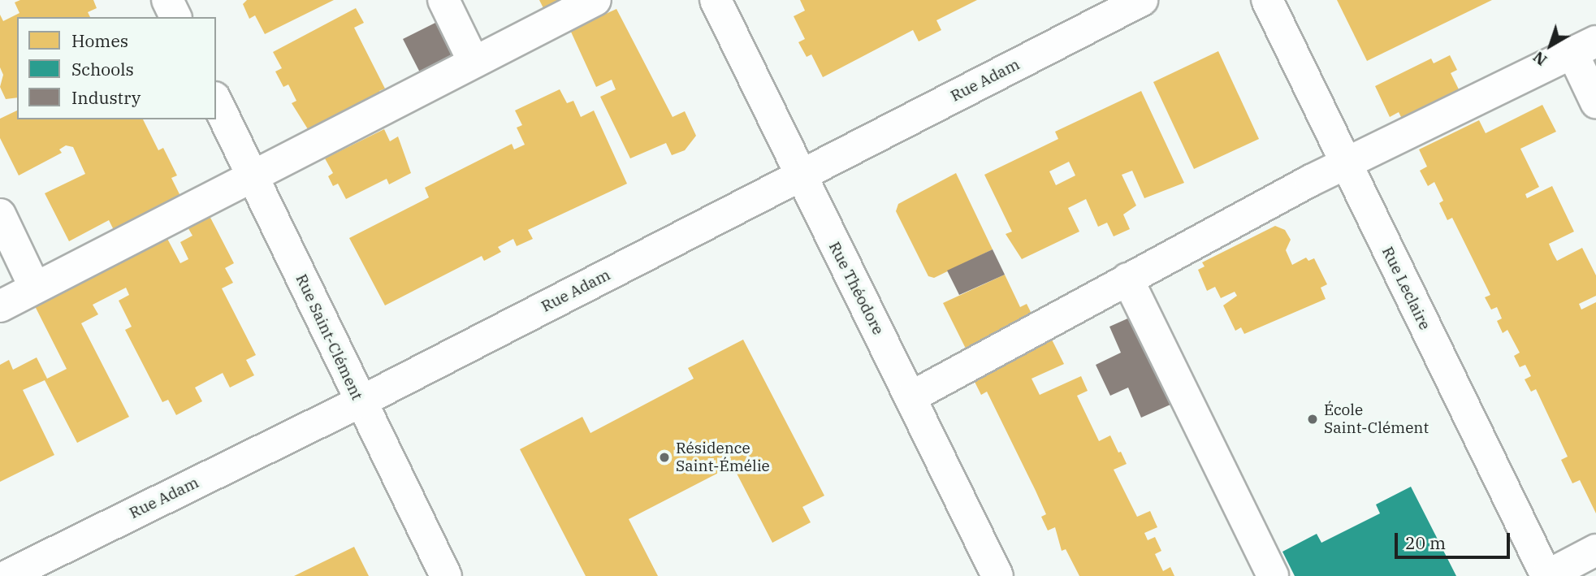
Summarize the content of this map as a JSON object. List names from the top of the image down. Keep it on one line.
{"streets":{"street":["Rue Adam","Rue Théodore","Rue Leclaire","Rue Saint-Clément"]},"crossings":[["Rue Adam","Rue Théodore"],["Rue Adam","Rue Saint-Clément"]],"places":["École Saint-Clément","Résidence Saint-Émélie"],"legend":["Homes","Schools","Industry"],"scale_bar":"20 m","north":"bottom left"}
